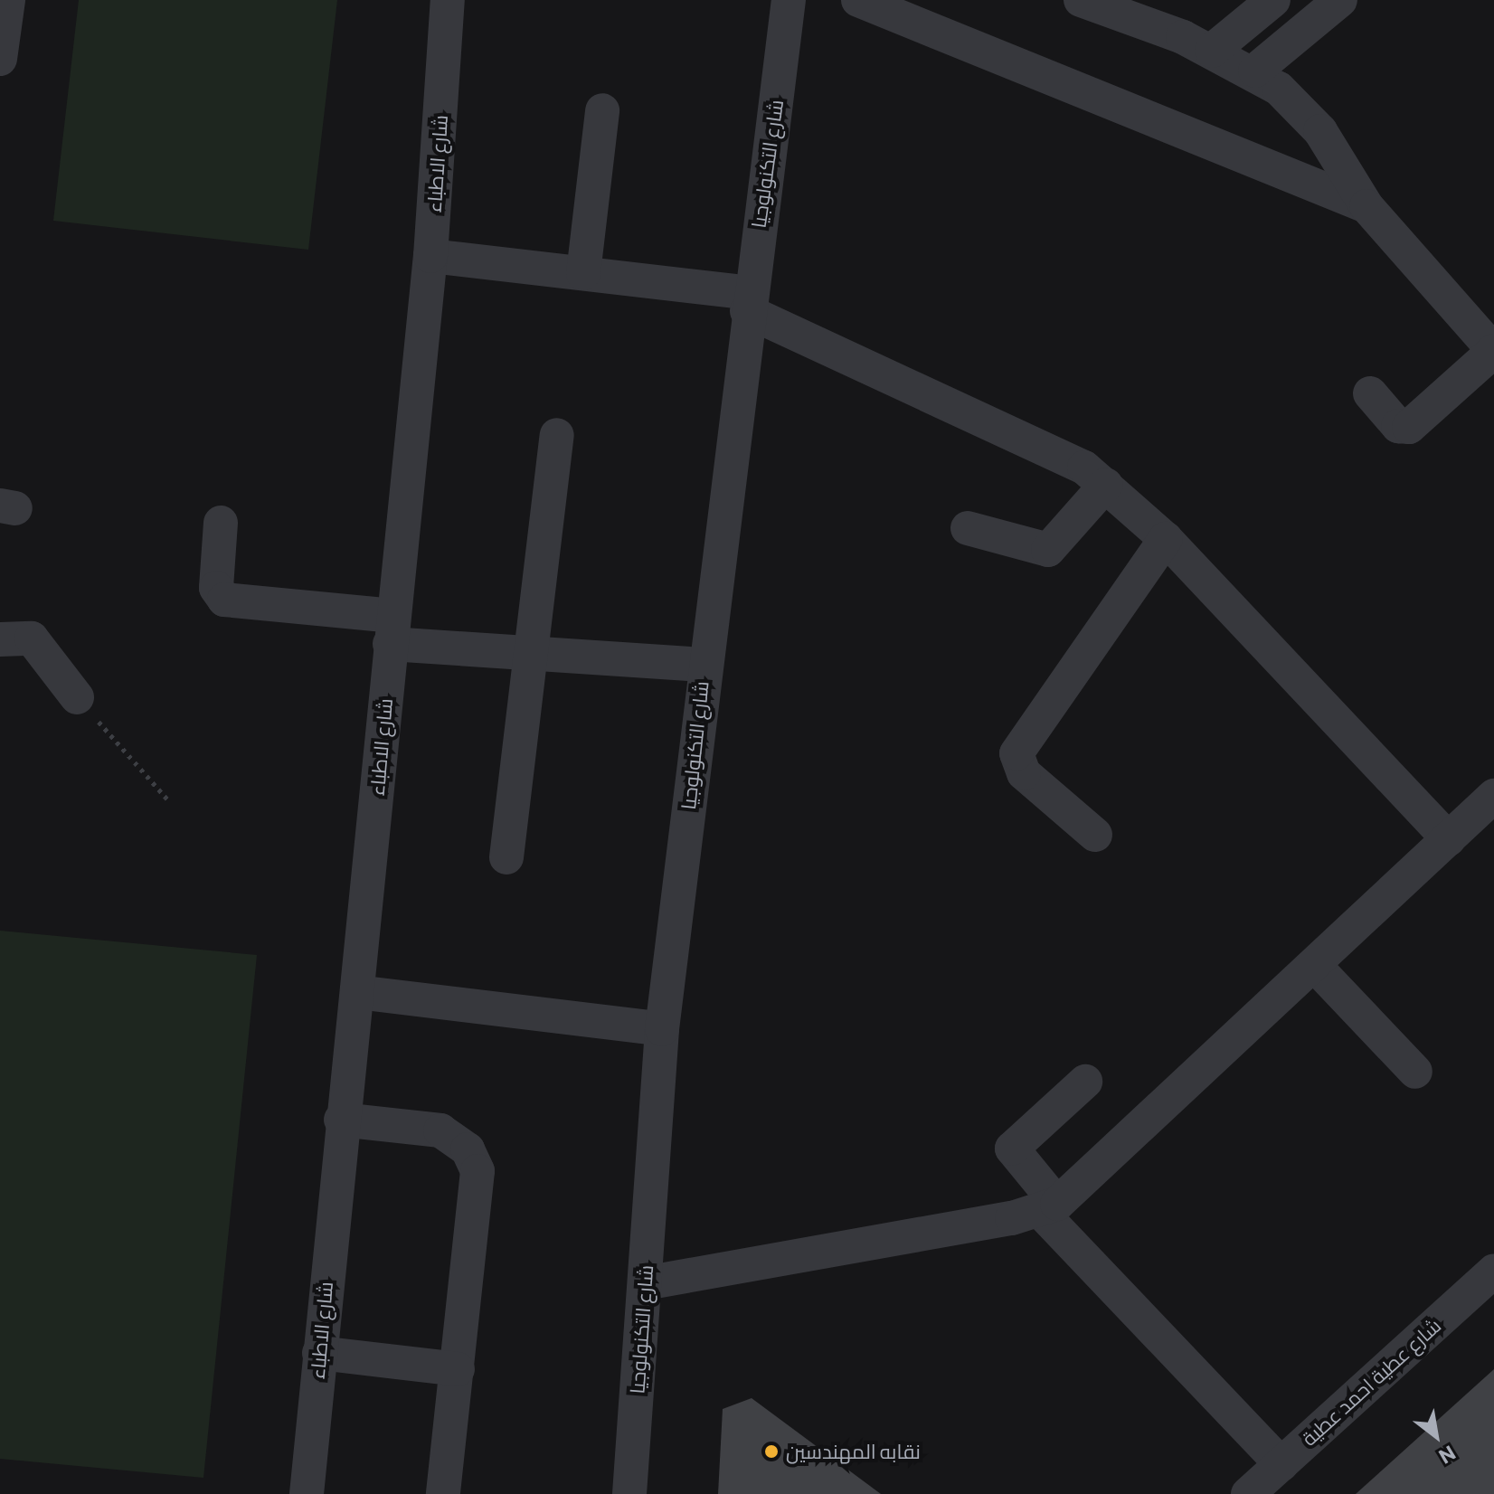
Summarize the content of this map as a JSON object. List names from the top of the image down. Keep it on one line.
{"streets":{"street":["شارع الاطباء","شارع التكنولوجيا","شارع عطية احمد عطية"]},"places":["نقابه المهندسين"],"north":"bottom right"}
